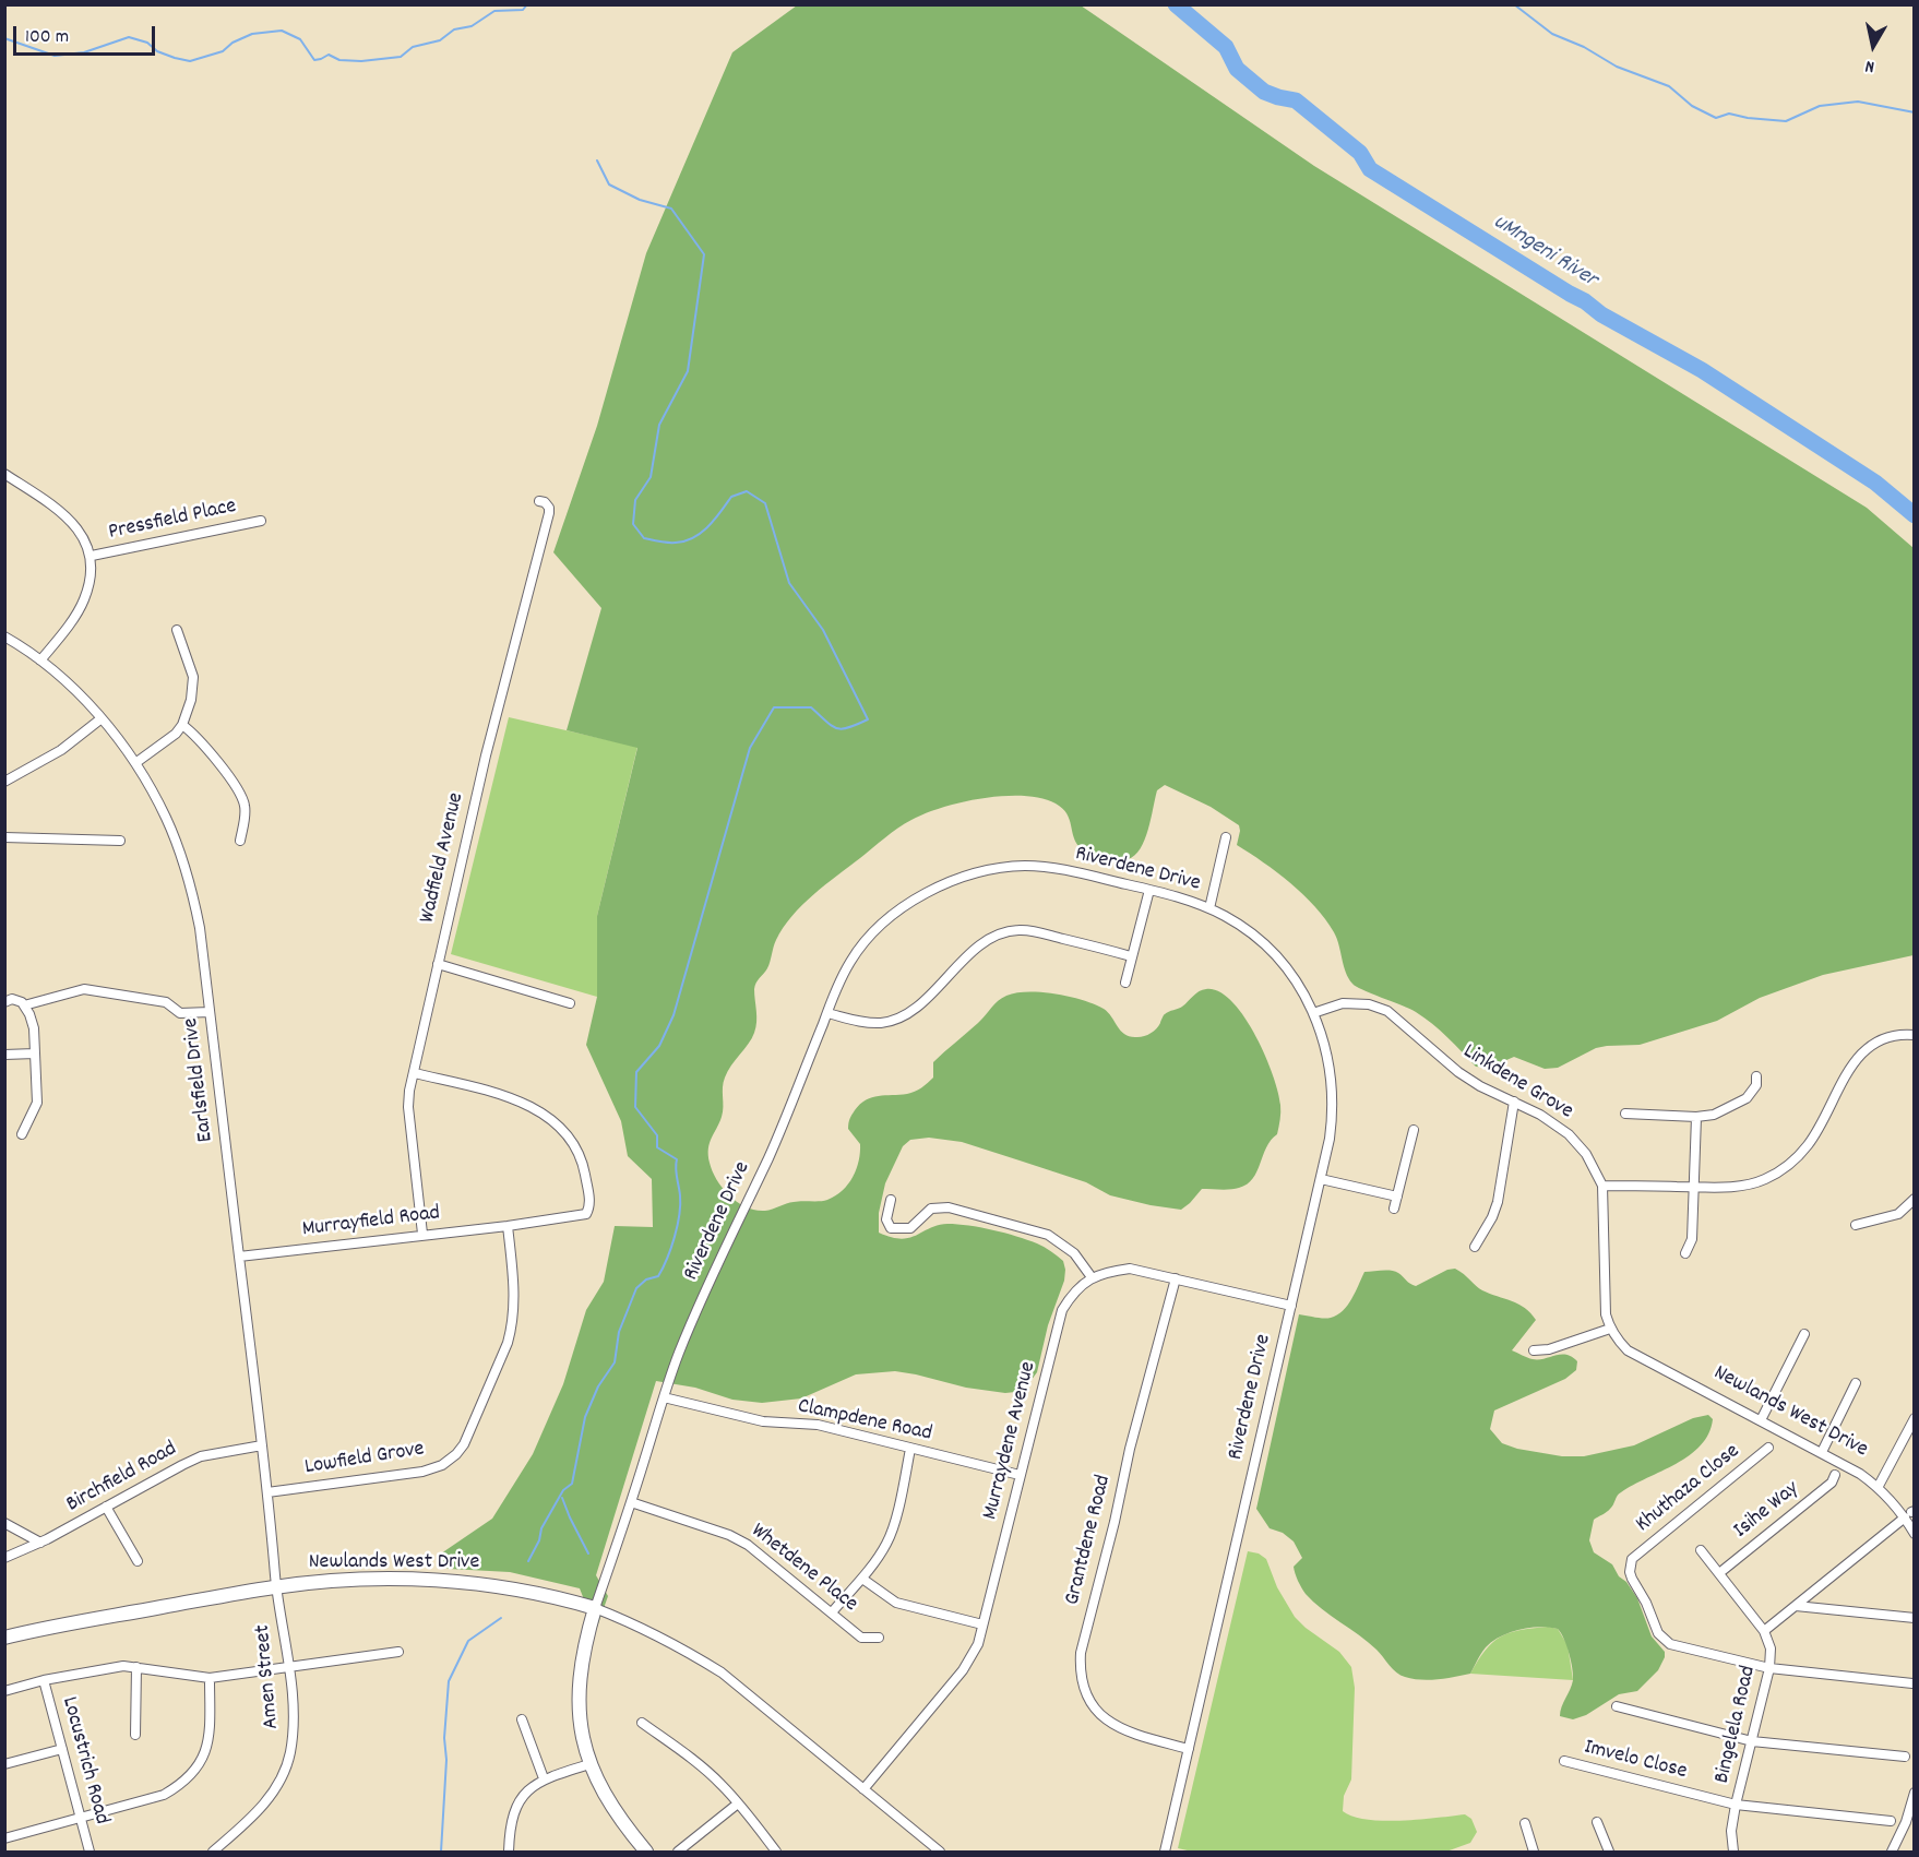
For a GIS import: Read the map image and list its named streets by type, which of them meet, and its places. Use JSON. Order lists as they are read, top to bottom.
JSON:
{
  "streets": {
    "street": [
      "Pressfield Place",
      "Wadfield Avenue",
      "Riverdene Drive",
      "Earlsfield Drive",
      "Linkdene Grove",
      "Murrayfield Road",
      "Newlands West Drive",
      "Clampdene Road",
      "Murraydene Avenue",
      "Lowfield Grove",
      "Birchfield Road",
      "Khuthaza Close",
      "Isihe Way",
      "Grantdene Road",
      "Whetdene Place",
      "Amen Street",
      "Bingelela Road",
      "Locustrich Road",
      "Imvelo Close"
    ]
  },
  "crossings": [
    ["Wadfield Avenue", "Murrayfield Road"],
    ["Riverdene Drive", "Linkdene Grove"],
    ["Riverdene Drive", "Newlands West Drive"],
    ["Riverdene Drive", "Clampdene Road"],
    ["Riverdene Drive", "Grantdene Road"],
    ["Riverdene Drive", "Whetdene Place"],
    ["Earlsfield Drive", "Murrayfield Road"],
    ["Earlsfield Drive", "Newlands West Drive"],
    ["Earlsfield Drive", "Lowfield Grove"],
    ["Earlsfield Drive", "Birchfield Road"],
    ["Earlsfield Drive", "Amen Street"],
    ["Linkdene Grove", "Newlands West Drive"],
    ["Murrayfield Road", "Lowfield Grove"],
    ["Newlands West Drive", "Murraydene Avenue"],
    ["Newlands West Drive", "Amen Street"],
    ["Clampdene Road", "Murraydene Avenue"],
    ["Khuthaza Close", "Bingelela Road"],
    ["Isihe Way", "Bingelela Road"],
    ["Bingelela Road", "Imvelo Close"]
  ],
  "water": ["uMngeni River"],
  "scale_bar": "100 m",
  "north": "bottom"
}
